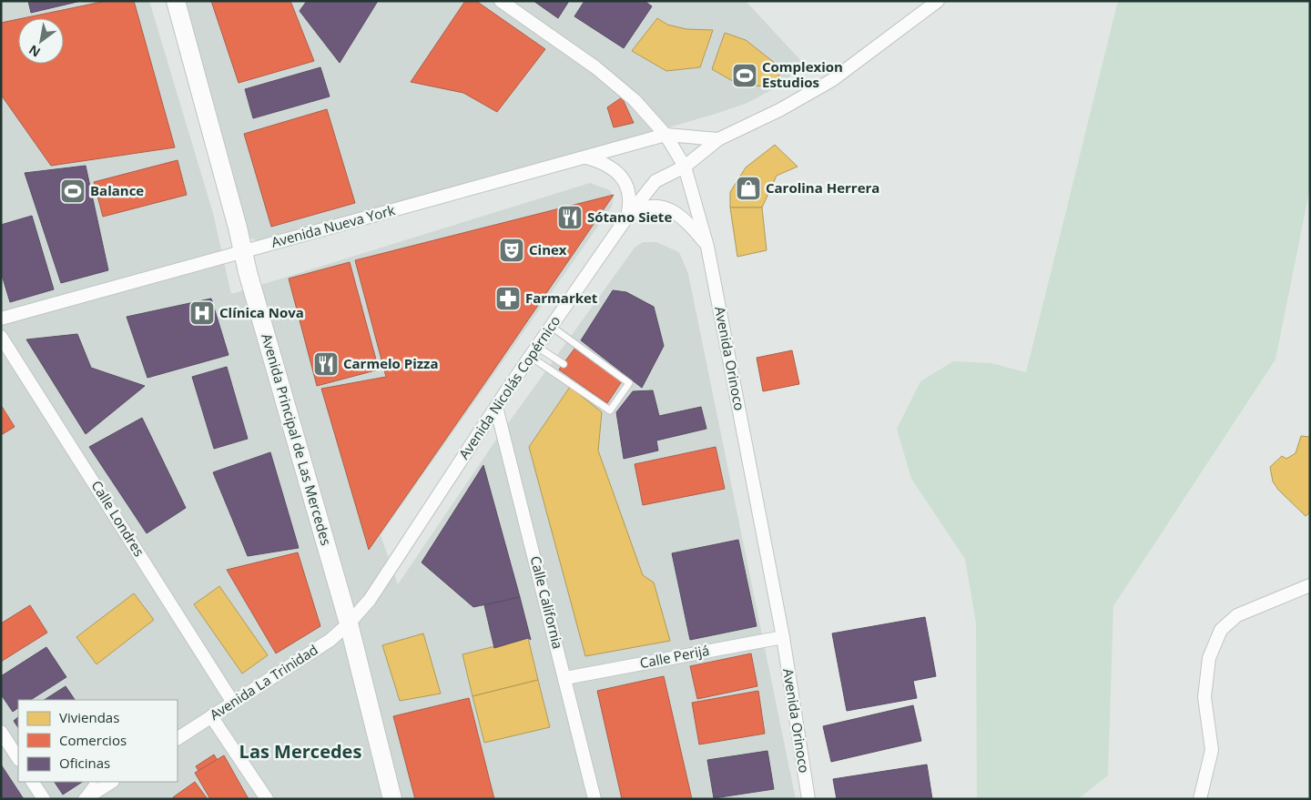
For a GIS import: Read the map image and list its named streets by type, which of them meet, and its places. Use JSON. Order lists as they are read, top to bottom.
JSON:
{
  "streets": {
    "street": [
      "Avenida Nueva York",
      "Avenida Orinoco",
      "Avenida Nicolás Copérnico",
      "Avenida Principal de Las Mercedes",
      "Calle Londres",
      "Calle California",
      "Calle Perijá",
      "Avenida La Trinidad"
    ]
  },
  "crossings": [
    ["Avenida Nueva York", "Avenida Orinoco"],
    ["Avenida Nueva York", "Avenida Principal de Las Mercedes"],
    ["Avenida Orinoco", "Avenida Nicolás Copérnico"],
    ["Avenida Orinoco", "Calle Perijá"],
    ["Avenida Nicolás Copérnico", "Avenida Principal de Las Mercedes"],
    ["Avenida Nicolás Copérnico", "Calle California"],
    ["Avenida Nicolás Copérnico", "Avenida La Trinidad"],
    ["Avenida Principal de Las Mercedes", "Avenida La Trinidad"],
    ["Calle Londres", "Avenida La Trinidad"],
    ["Calle California", "Calle Perijá"]
  ],
  "districts": ["Las Mercedes"],
  "places": {
    "sports": ["Complexion Estudios", "Balance"],
    "shop": ["Carolina Herrera"],
    "restaurant": ["Sótano Siete", "Carmelo Pizza"],
    "theatre": ["Cinex"],
    "pharmacy": ["Farmarket"],
    "hospital": ["Clínica Nova"]
  },
  "legend": ["Viviendas", "Comercios", "Oficinas"],
  "north": "bottom left"
}
